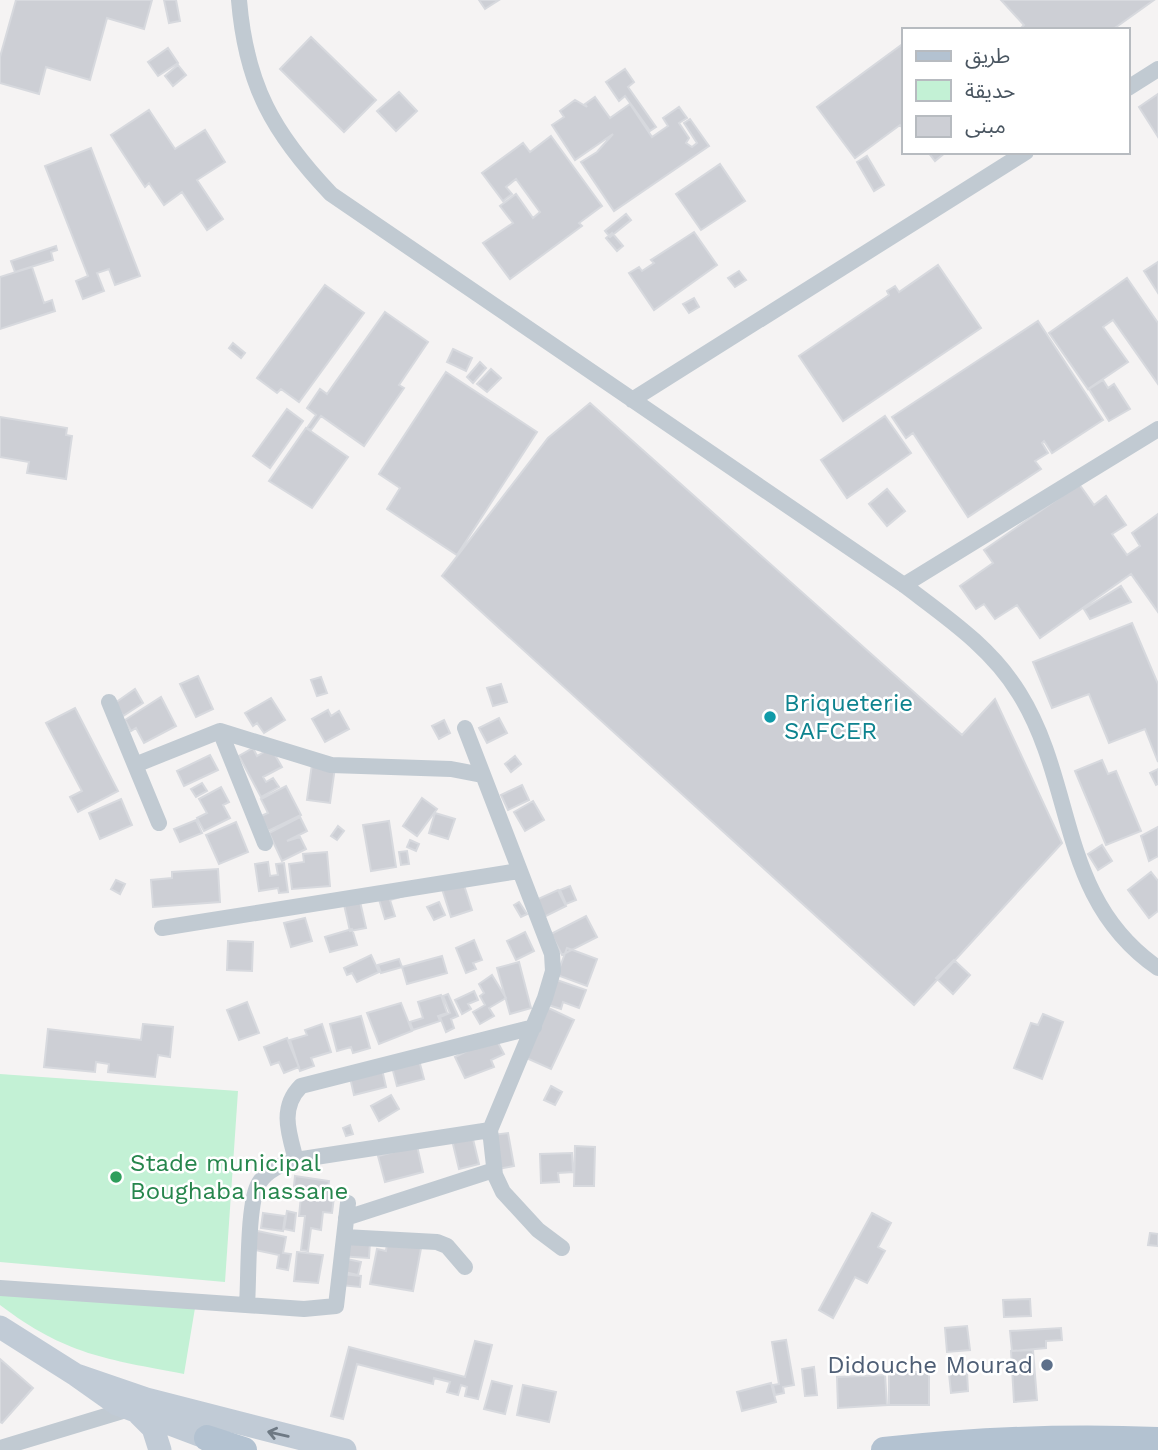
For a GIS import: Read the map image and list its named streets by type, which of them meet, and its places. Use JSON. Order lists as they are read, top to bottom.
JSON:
{
  "places": ["Briqueterie SAFCER", "Stade municipal Boughaba hassane", "Didouche Mourad"],
  "legend": ["طريق", "حديقة", "مبنى"]
}
